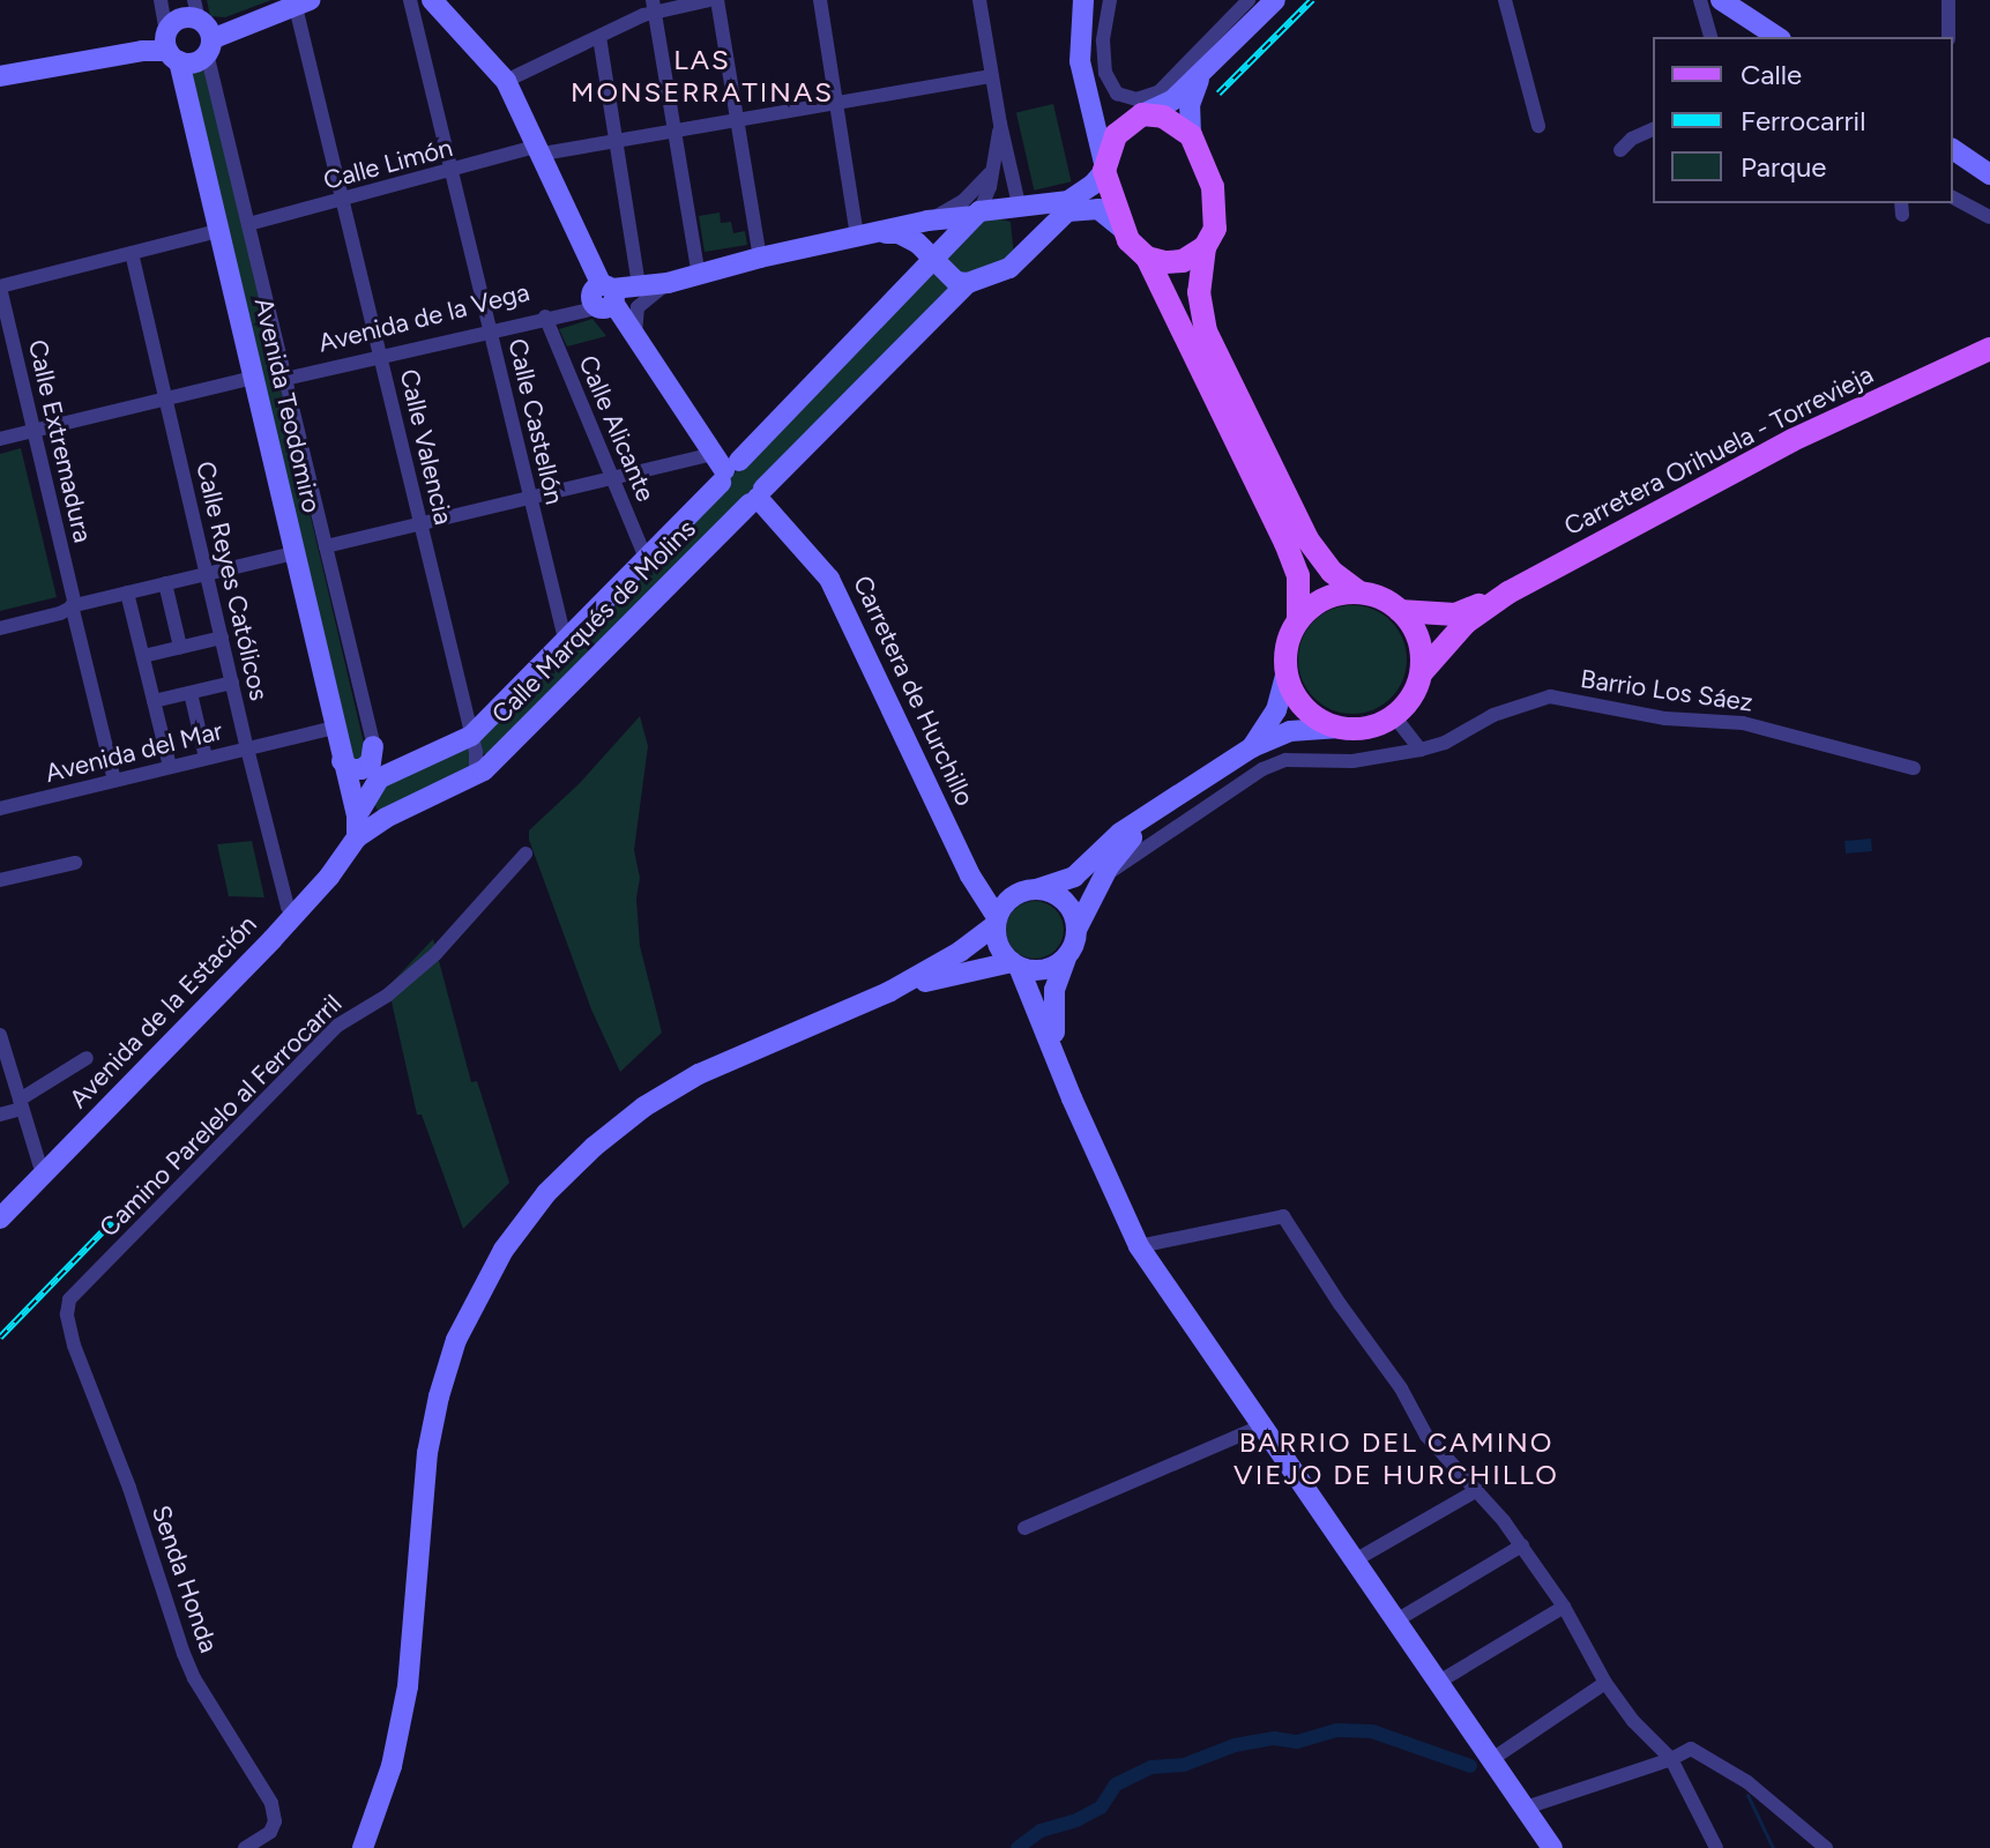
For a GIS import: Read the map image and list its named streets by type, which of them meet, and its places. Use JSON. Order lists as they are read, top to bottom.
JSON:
{
  "streets": {
    "main road": ["Carretera Orihuela - Torrevieja"],
    "street": [
      "Calle Limón",
      "Avenida de la Vega",
      "Avenida Teodomiro",
      "Calle Castellón",
      "Calle Alicante",
      "Calle Extremadura",
      "Calle Valencia",
      "Calle Reyes Católicos",
      "Calle Marqués de Molins",
      "Carretera de Hurchillo",
      "Barrio Los Sáez",
      "Avenida del Mar",
      "Avenida de la Estación",
      "Camino Parelelo al Ferrocarril",
      "Senda Honda"
    ]
  },
  "crossings": [
    ["Calle Limón", "Avenida Teodomiro"],
    ["Calle Limón", "Calle Castellón"],
    ["Calle Limón", "Calle Valencia"],
    ["Avenida de la Vega", "Avenida Teodomiro"],
    ["Avenida de la Vega", "Calle Castellón"],
    ["Avenida de la Vega", "Calle Alicante"],
    ["Avenida de la Vega", "Calle Valencia"],
    ["Avenida de la Vega", "Calle Marqués de Molins"],
    ["Avenida Teodomiro", "Calle Marqués de Molins"],
    ["Avenida Teodomiro", "Avenida del Mar"],
    ["Avenida Teodomiro", "Avenida de la Estación"],
    ["Calle Castellón", "Calle Marqués de Molins"],
    ["Calle Alicante", "Calle Marqués de Molins"],
    ["Calle Extremadura", "Avenida del Mar"],
    ["Calle Valencia", "Calle Marqués de Molins"],
    ["Calle Reyes Católicos", "Avenida del Mar"],
    ["Calle Reyes Católicos", "Avenida de la Estación"],
    ["Calle Marqués de Molins", "Carretera de Hurchillo"],
    ["Calle Marqués de Molins", "Avenida de la Estación"],
    ["Camino Parelelo al Ferrocarril", "Senda Honda"]
  ],
  "districts": ["LAS MONSERRATINAS", "BARRIO DEL CAMINO VIEJO DE HURCHILLO"],
  "legend": ["Calle", "Ferrocarril", "Parque"]
}
